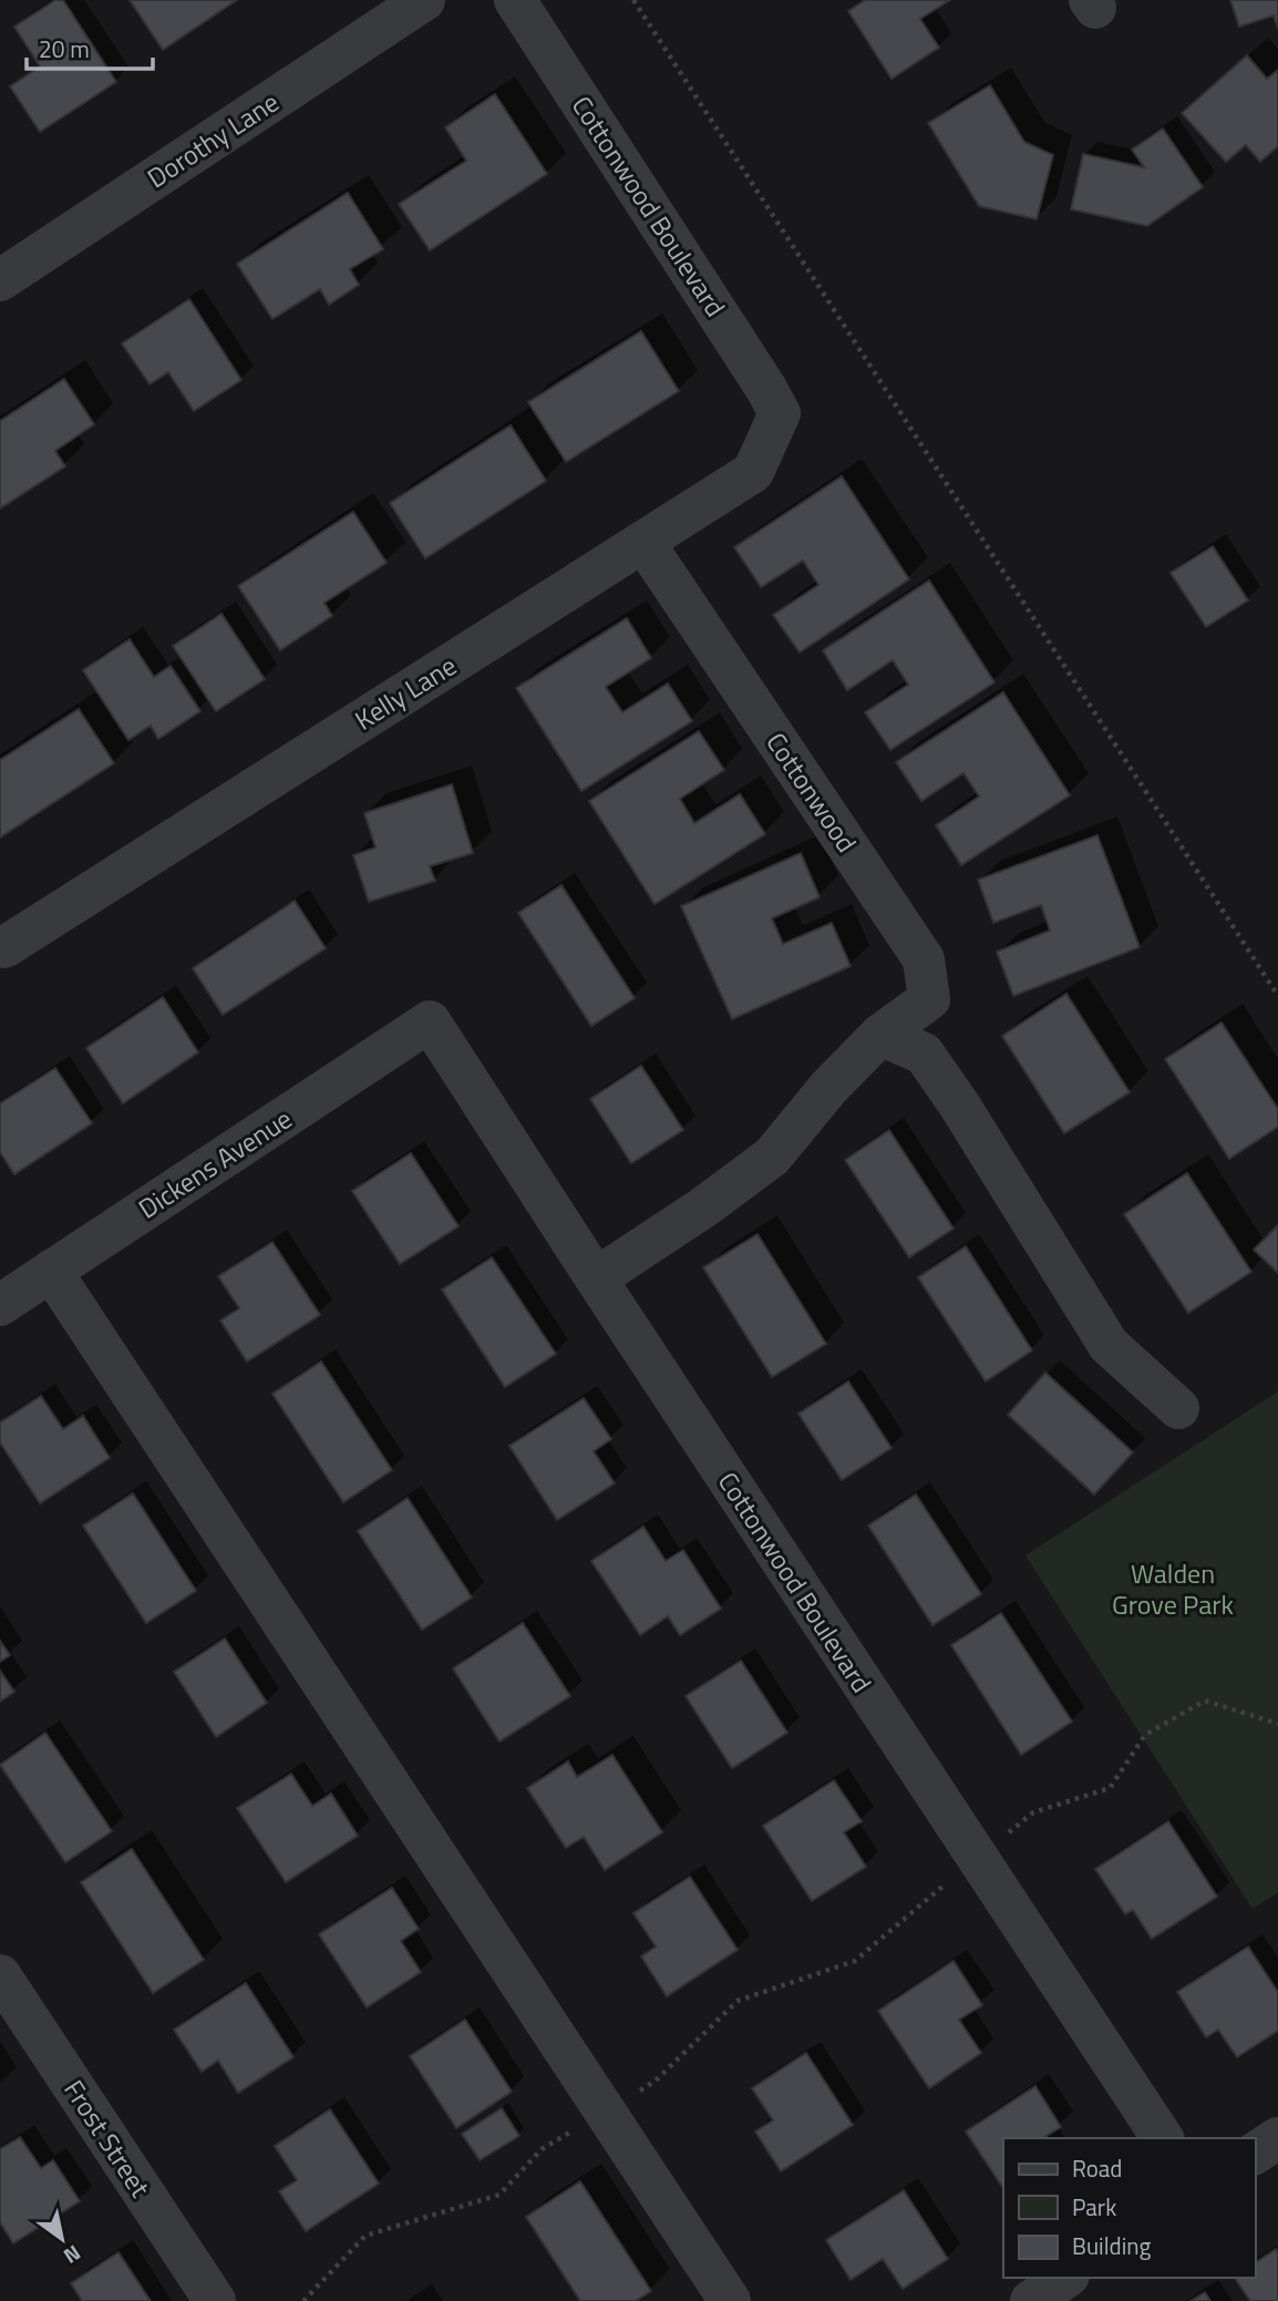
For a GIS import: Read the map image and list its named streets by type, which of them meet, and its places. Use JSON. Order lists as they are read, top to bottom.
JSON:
{
  "streets": {
    "street": [
      "Dorothy Lane",
      "Cottonwood Boulevard",
      "Kelly Lane",
      "Cottonwood",
      "Dickens Avenue",
      "Frost Street"
    ]
  },
  "crossings": [
    ["Cottonwood Boulevard", "Kelly Lane"],
    ["Cottonwood Boulevard", "Cottonwood"],
    ["Cottonwood Boulevard", "Dickens Avenue"],
    ["Kelly Lane", "Cottonwood"]
  ],
  "parks": ["Walden Grove Park"],
  "legend": ["Road", "Park", "Building"],
  "scale_bar": "20 m",
  "north": "bottom right"
}
